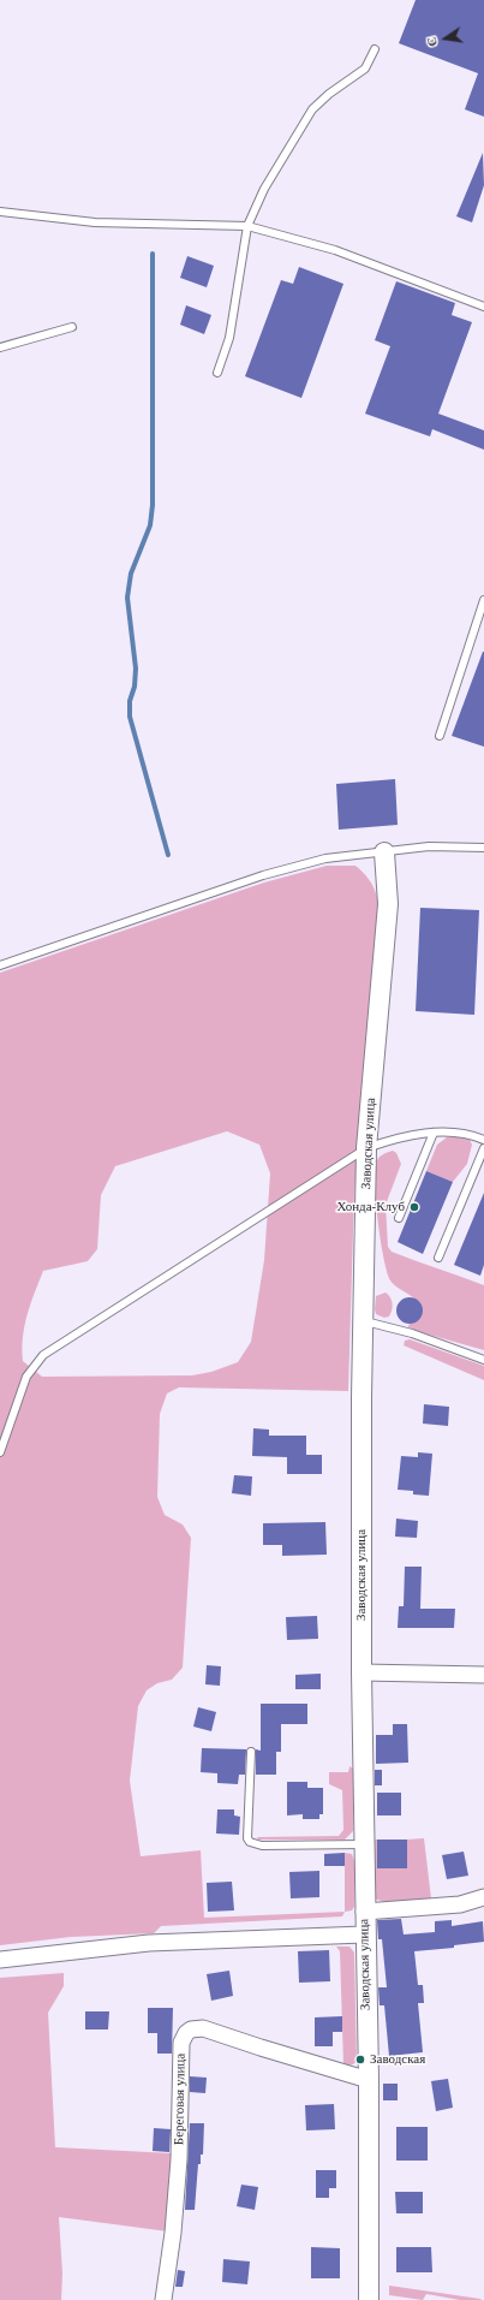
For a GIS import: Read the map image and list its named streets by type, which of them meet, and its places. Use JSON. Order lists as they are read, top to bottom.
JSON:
{
  "streets": {
    "street": ["Заводская улица", "Береговая улица"]
  },
  "crossings": [
    ["Заводская улица", "Береговая улица"]
  ],
  "places": ["Хонда-Клуб", "Заводская"],
  "north": "left"
}
